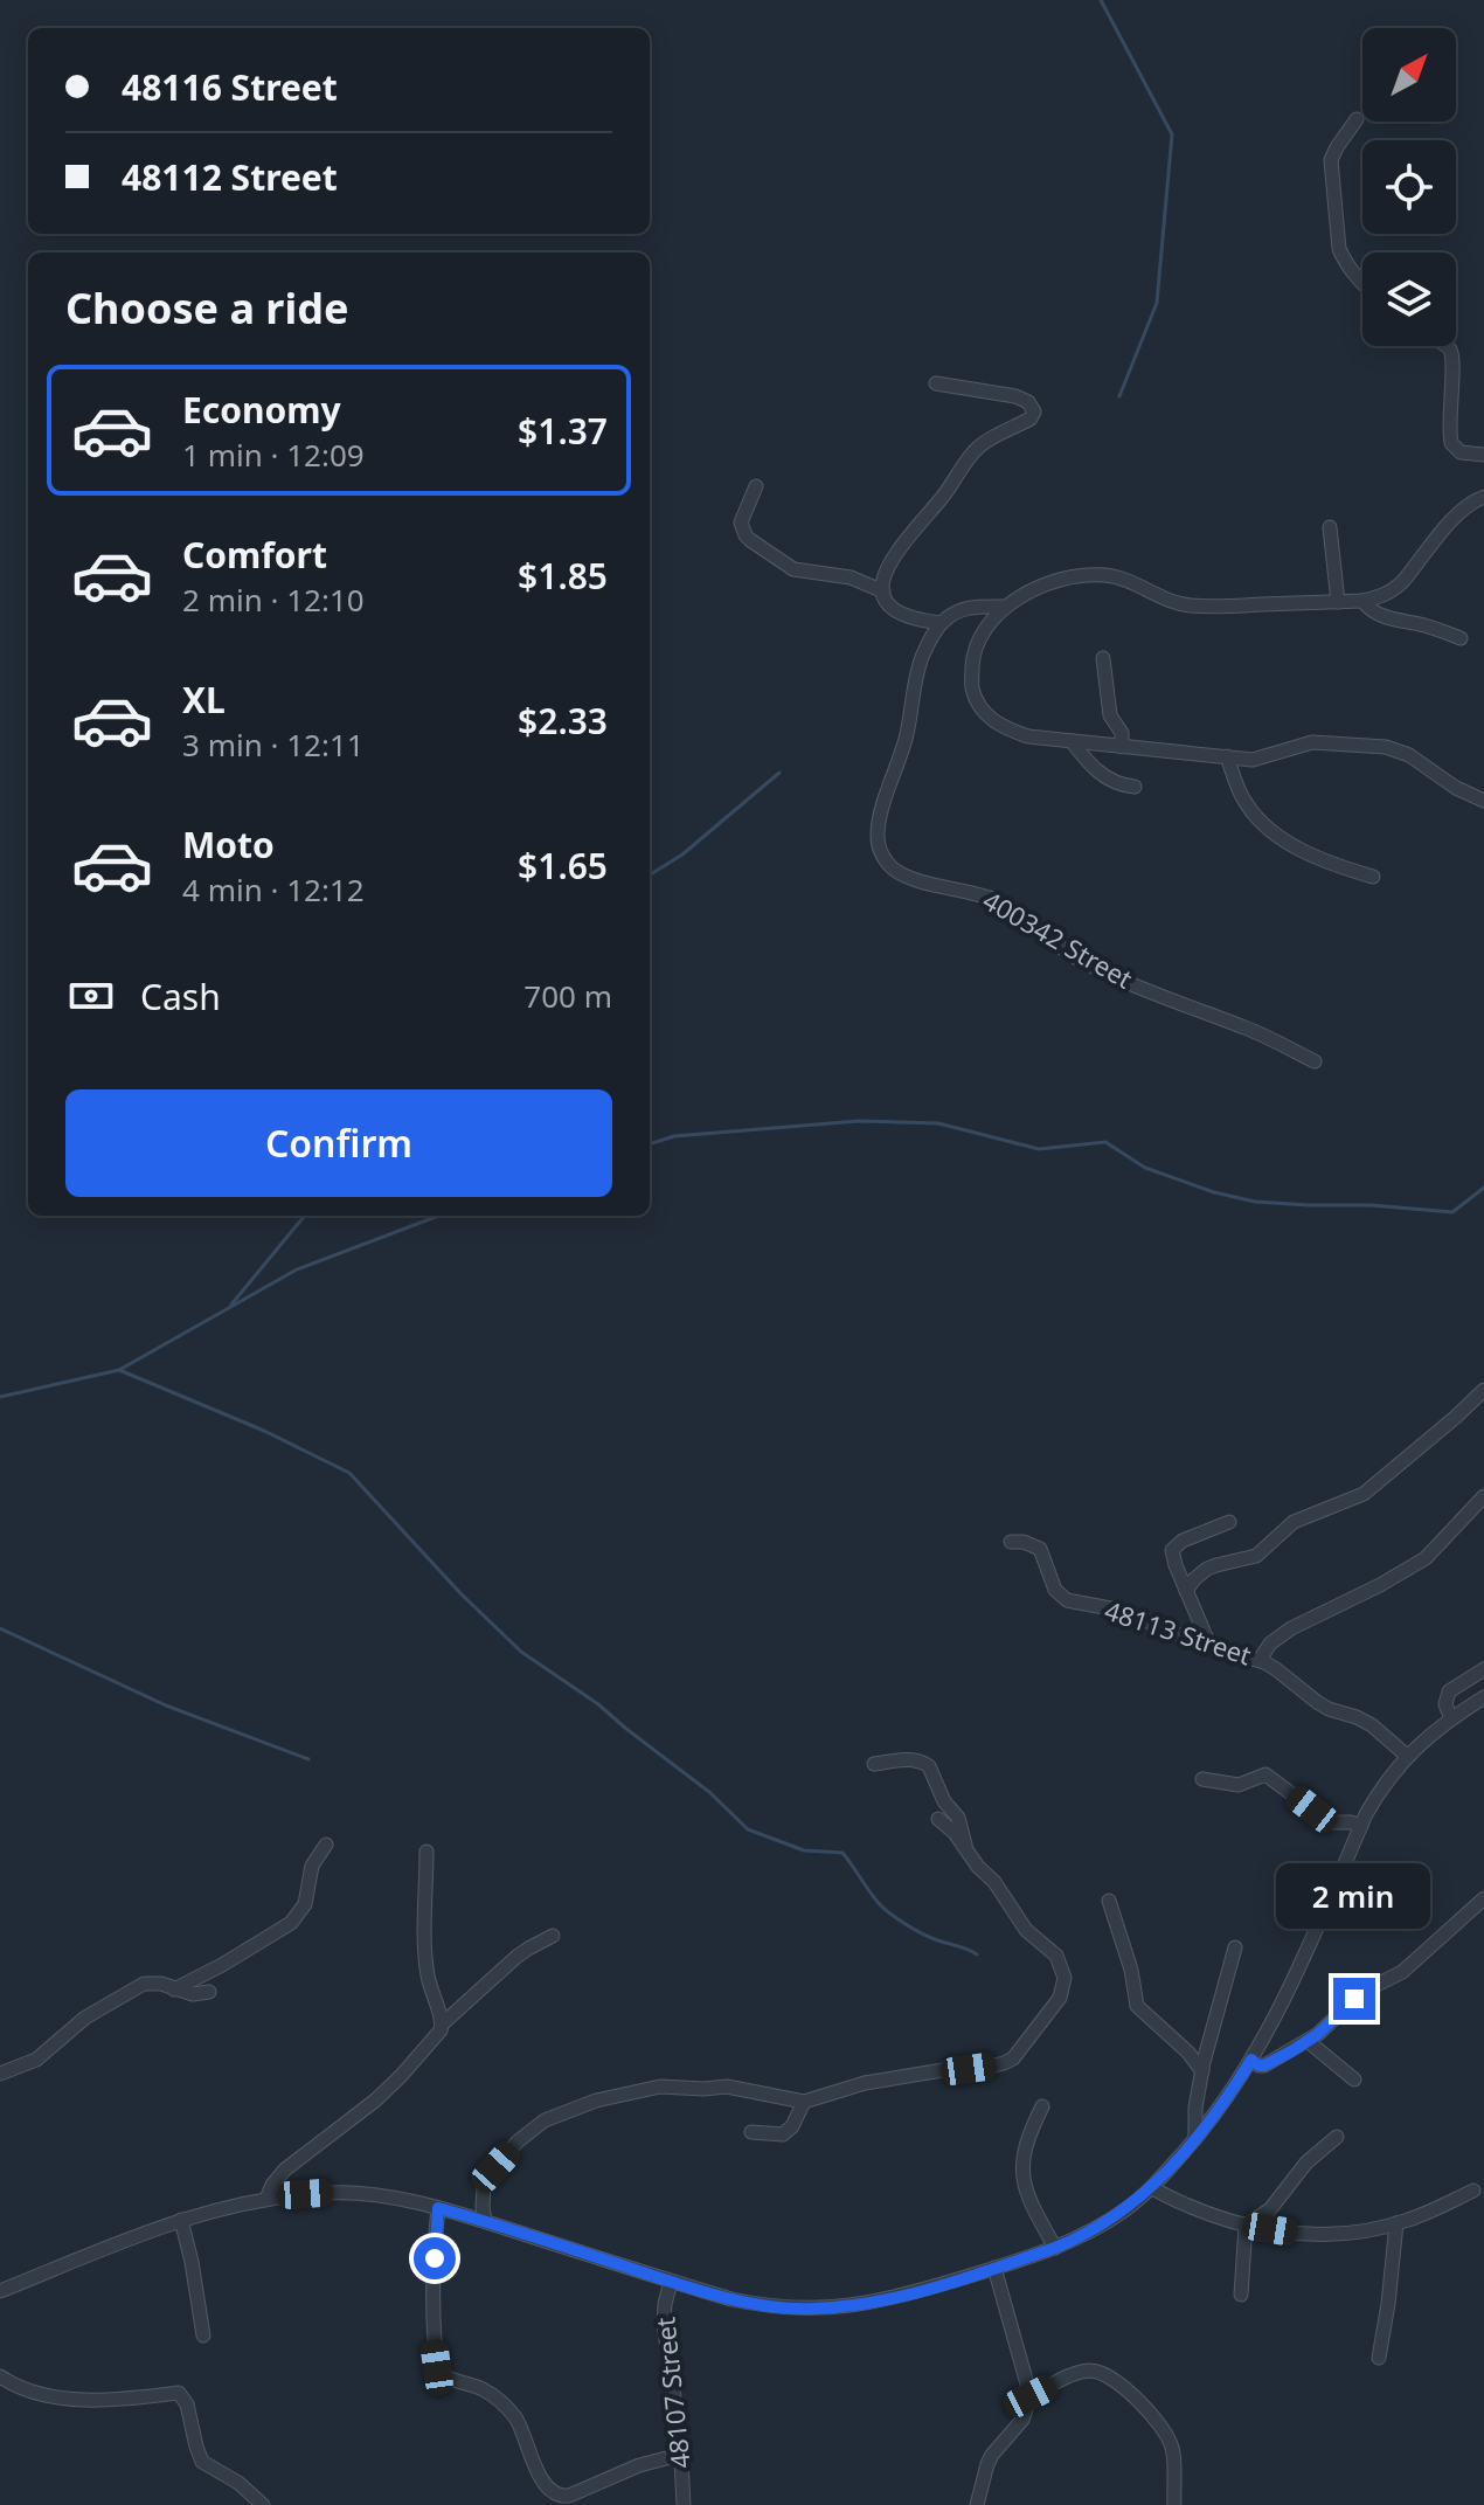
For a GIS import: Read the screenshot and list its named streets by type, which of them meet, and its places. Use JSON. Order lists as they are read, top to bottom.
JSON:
{
  "streets": {
    "street": ["400342 Street", "48113 Street", "48107 Street"]
  },
  "north": "top right",
  "page": {
    "banner": ["48116 Street", "48112 Street"],
    "heading": "Choose a ride",
    "list": [
      {
        "name": "Economy",
        "note": "1 min · 12:09",
        "value": "$1.37"
      },
      {
        "name": "Comfort",
        "note": "2 min · 12:10",
        "value": "$1.85"
      },
      {
        "name": "XL",
        "note": "3 min · 12:11",
        "value": "$2.33"
      },
      {
        "name": "Moto",
        "note": "4 min · 12:12",
        "value": "$1.65"
      }
    ],
    "pay": ["Cash", "700 m"],
    "buttons": "Confirm",
    "bubble": "2 min"
  }
}
